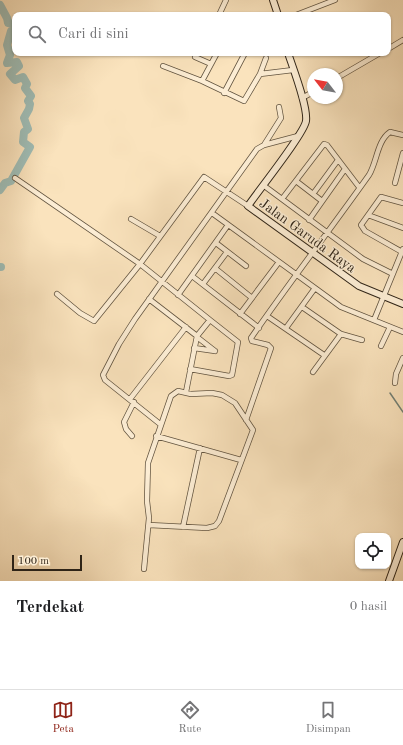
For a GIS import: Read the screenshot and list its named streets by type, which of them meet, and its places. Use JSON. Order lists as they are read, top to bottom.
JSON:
{
  "streets": {
    "street": ["Jalan Garuda Raya"]
  },
  "scale_bar": "100 m",
  "north": "top left",
  "page": {
    "search": "Cari di sini",
    "scale": "100 m",
    "heading": ["Terdekat", "0 hasil"],
    "nav": ["Peta", "Rute", "Disimpan"]
  }
}
